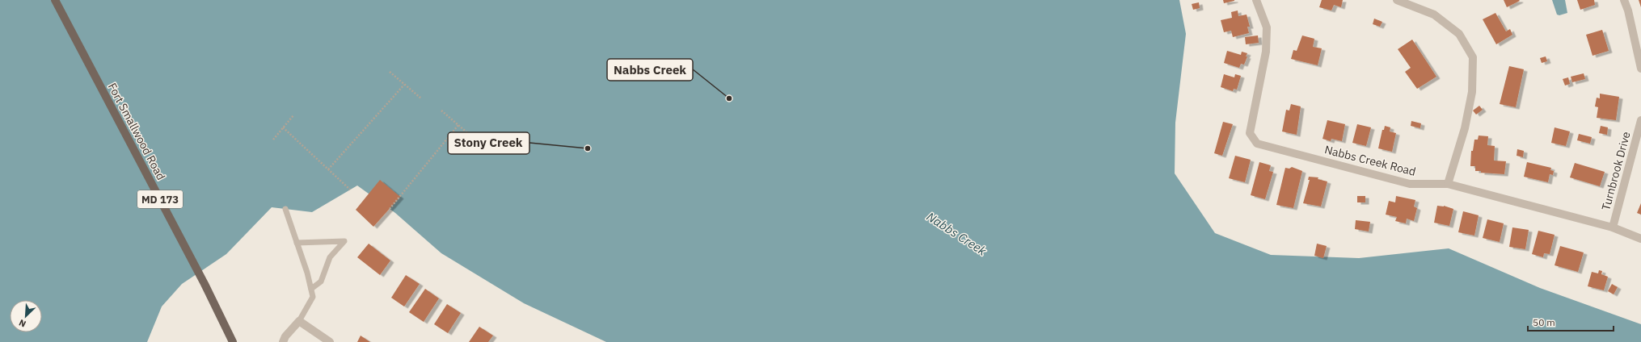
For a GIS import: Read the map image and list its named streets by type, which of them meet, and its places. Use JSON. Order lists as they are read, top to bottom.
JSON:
{
  "streets": {
    "main road": ["Fort Smallwood Road", "MD 173"],
    "street": ["Nabbs Creek Road", "Turnbrook Drive"]
  },
  "crossings": [
    ["Nabbs Creek Road", "Turnbrook Drive"]
  ],
  "water": ["Nabbs Creek"],
  "places": ["Nabbs Creek", "Stony Creek"],
  "scale_bar": "50 m",
  "north": "bottom left"
}
